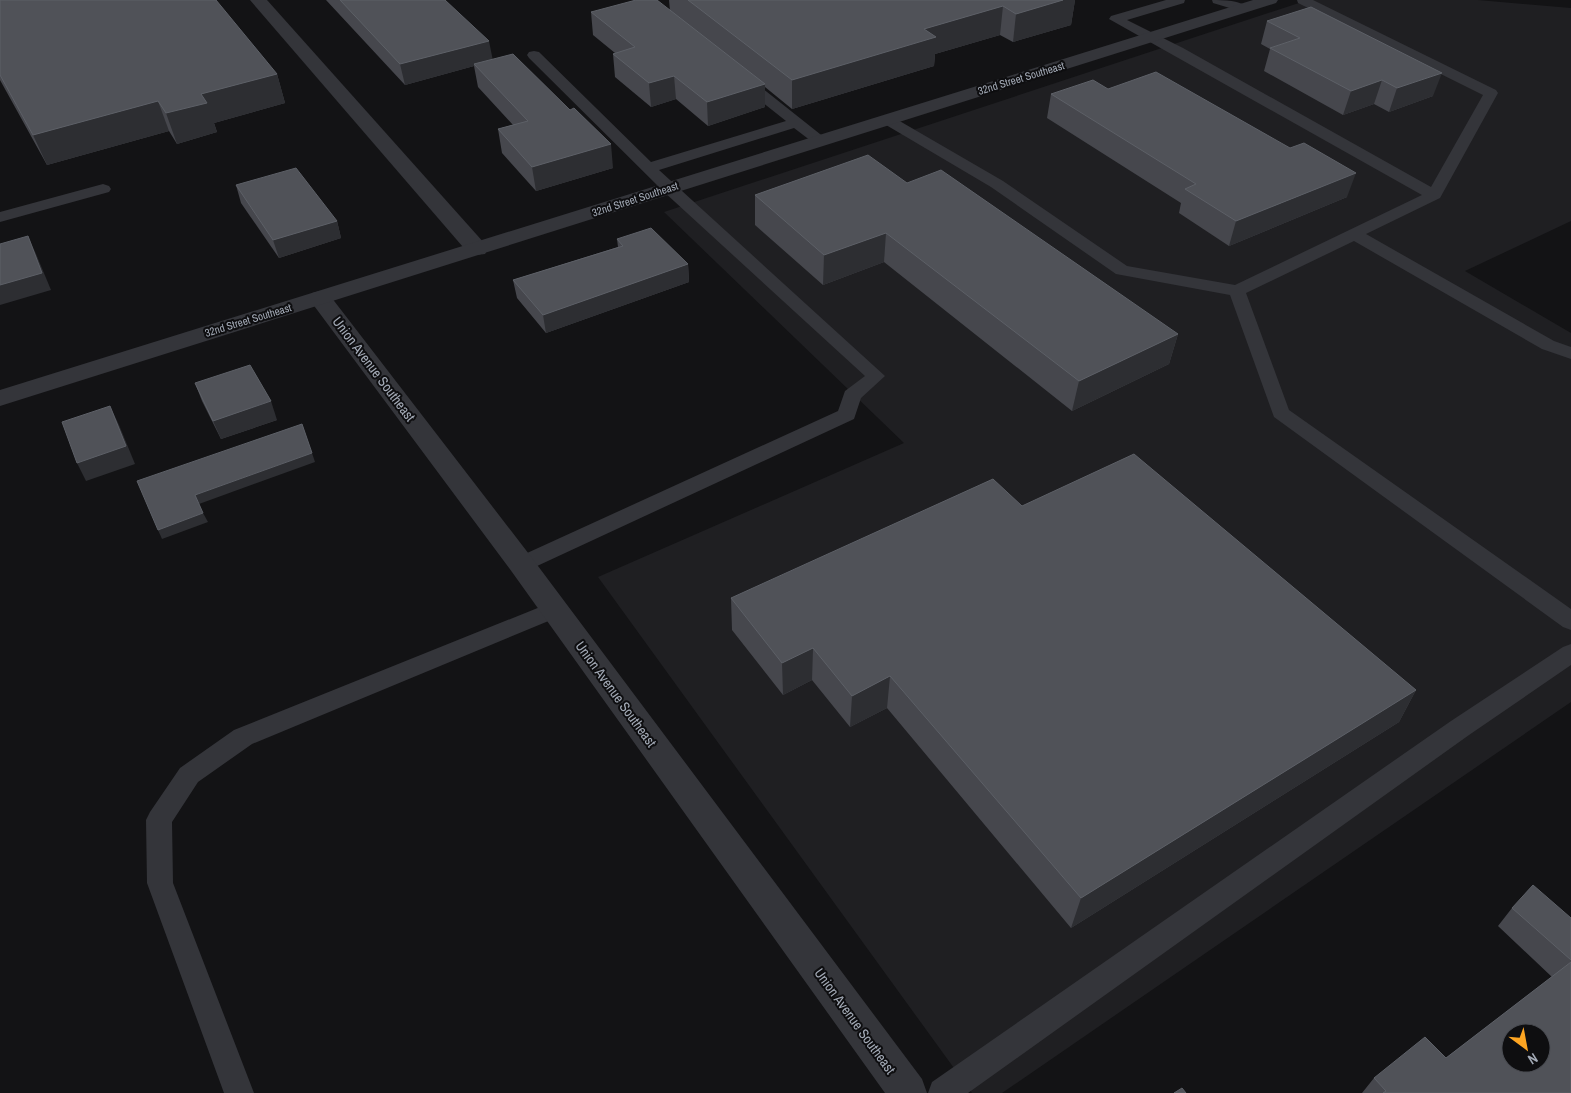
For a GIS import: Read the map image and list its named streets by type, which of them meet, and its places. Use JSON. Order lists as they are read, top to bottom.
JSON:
{
  "streets": {
    "street": ["32nd Street Southeast", "Union Avenue Southeast"]
  },
  "crossings": [
    ["32nd Street Southeast", "Union Avenue Southeast"]
  ],
  "north": "bottom right"
}
